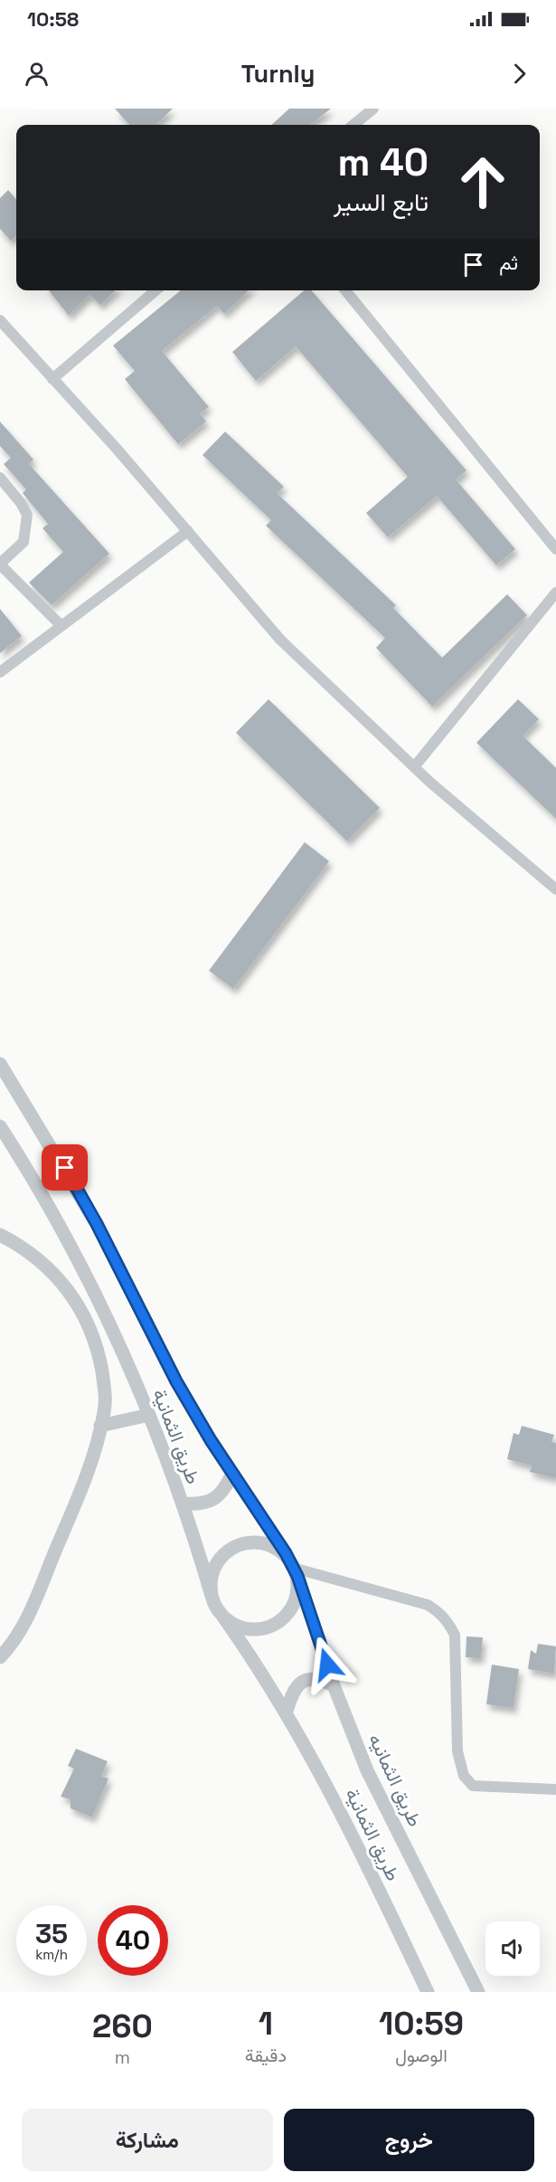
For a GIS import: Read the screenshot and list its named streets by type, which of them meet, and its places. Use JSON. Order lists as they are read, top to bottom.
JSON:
{
  "streets": {
    "street": ["طريق الثمانية", "طريق الثمانيه"]
  },
  "crossings": [
    ["طريق الثمانية", "طريق الثمانيه"]
  ],
  "page": {
    "status": "10:58",
    "header": "Turnly",
    "turn": ["40 m", "تابع السير"],
    "then": "ثم",
    "speed": "35 km/h",
    "limit": "40",
    "eta": [
      "10:59",
      "الوصول",
      "1",
      "دقيقة",
      "260",
      "m"
    ],
    "buttons": ["خروج", "مشاركة"]
  }
}
